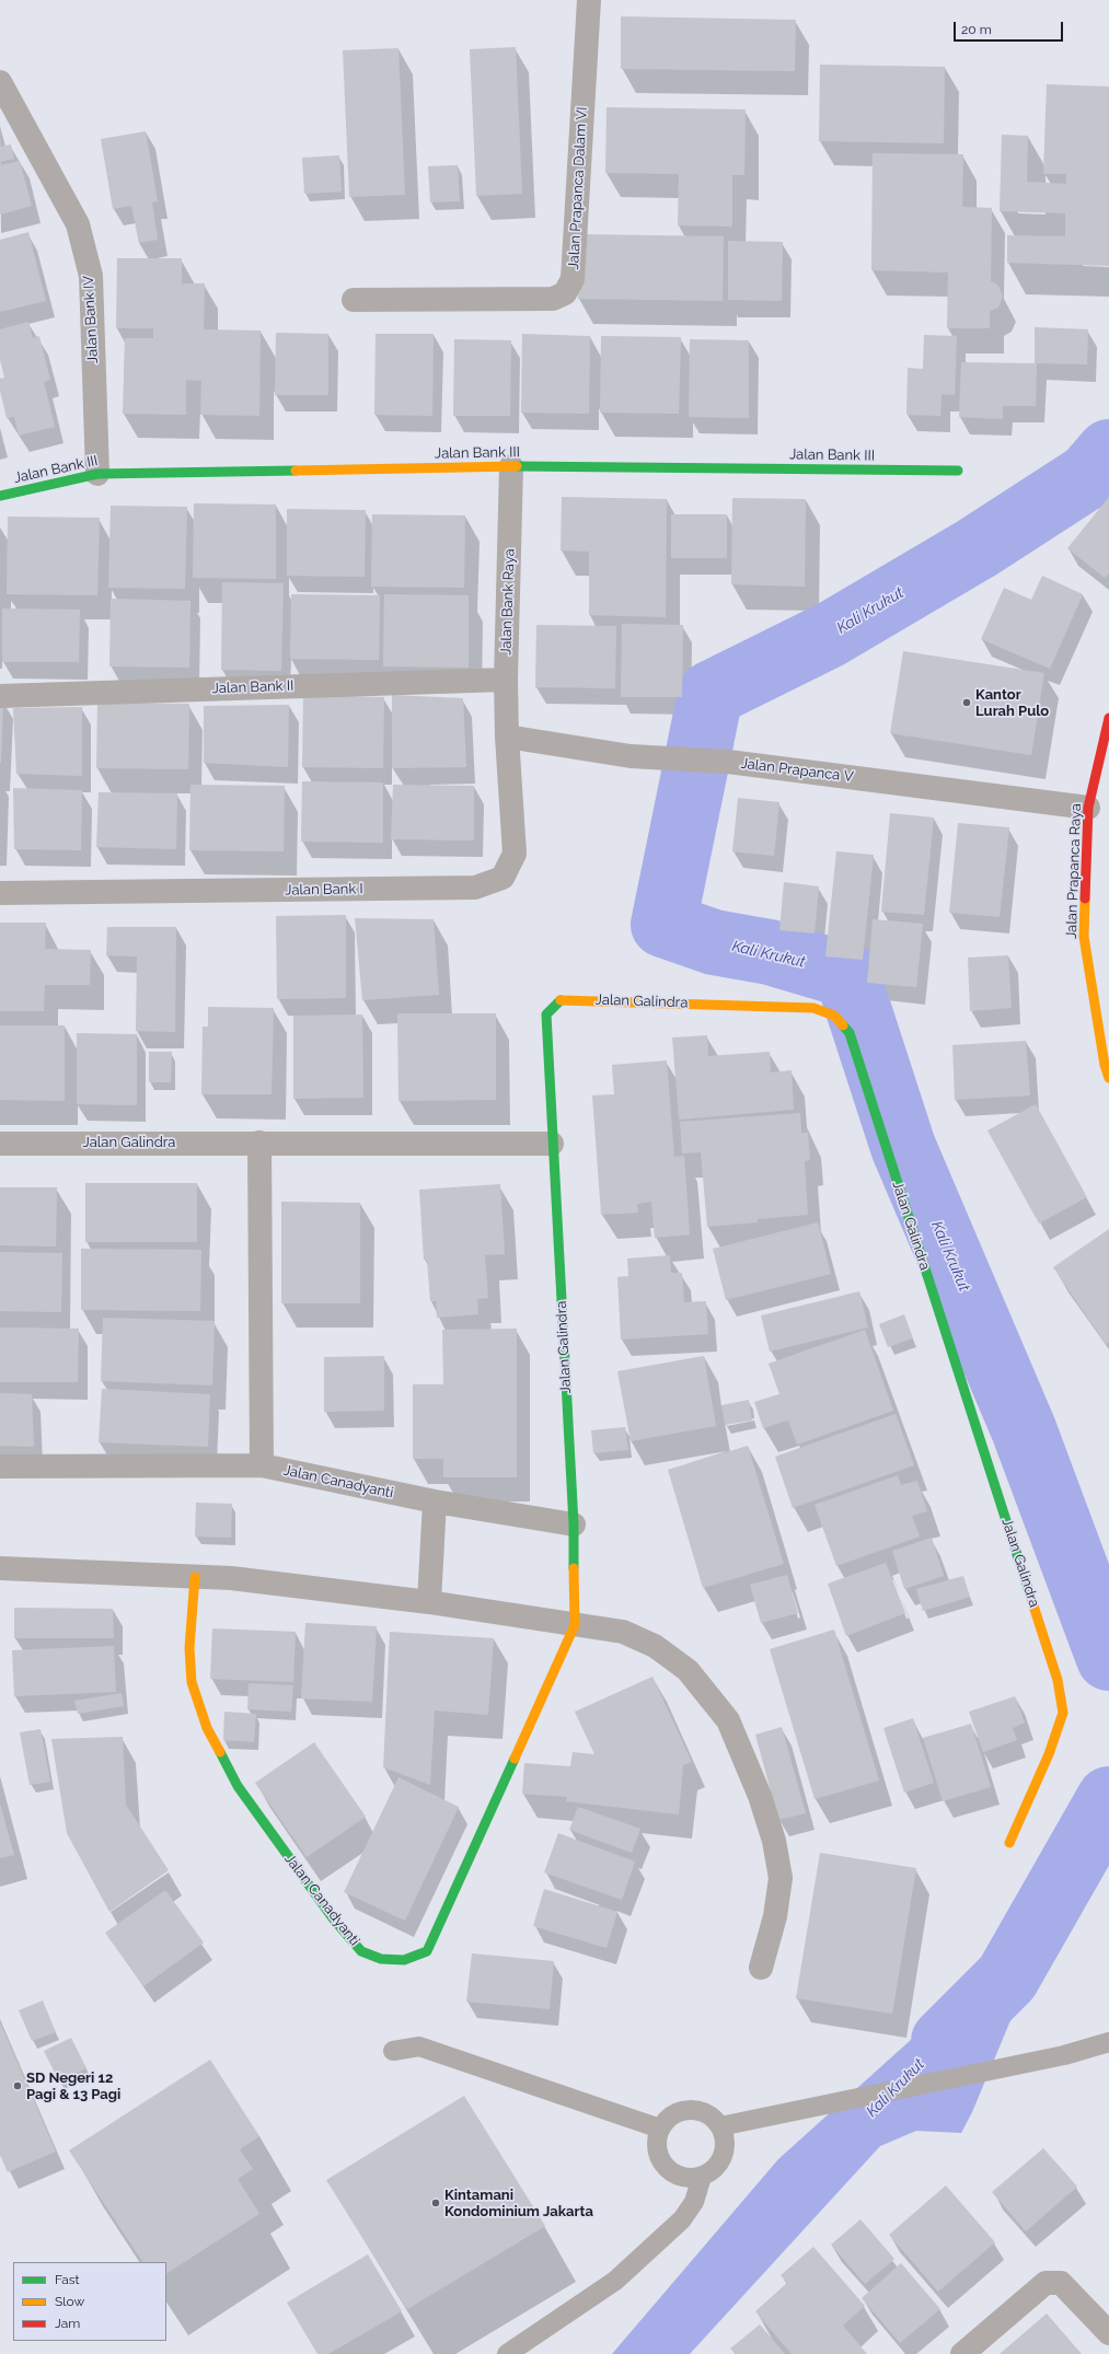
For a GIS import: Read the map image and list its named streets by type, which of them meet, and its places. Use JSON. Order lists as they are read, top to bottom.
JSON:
{
  "streets": {
    "street": [
      "Jalan Prapanca Dalam VI",
      "Jalan Bank IV",
      "Jalan Bank III",
      "Jalan Bank Raya",
      "Jalan Bank II",
      "Jalan Prapanca V",
      "Jalan Prapanca Raya",
      "Jalan Bank I",
      "Jalan Galindra",
      "Jalan Canadyanti"
    ]
  },
  "crossings": [
    ["Jalan Bank IV", "Jalan Bank III"],
    ["Jalan Bank III", "Jalan Bank Raya"],
    ["Jalan Bank Raya", "Jalan Bank II"],
    ["Jalan Bank Raya", "Jalan Prapanca V"],
    ["Jalan Bank Raya", "Jalan Bank I"],
    ["Jalan Prapanca V", "Jalan Prapanca Raya"],
    ["Jalan Prapanca V", "Jalan Bank I"],
    ["Jalan Galindra", "Jalan Canadyanti"]
  ],
  "water": ["Kali Krukut"],
  "places": ["Kantor Lurah Pulo", "SD Negeri 12 Pagi & 13 Pagi", "Kintamani Kondominium Jakarta"],
  "legend": ["Fast", "Slow", "Jam"],
  "scale_bar": "20 m"
}
